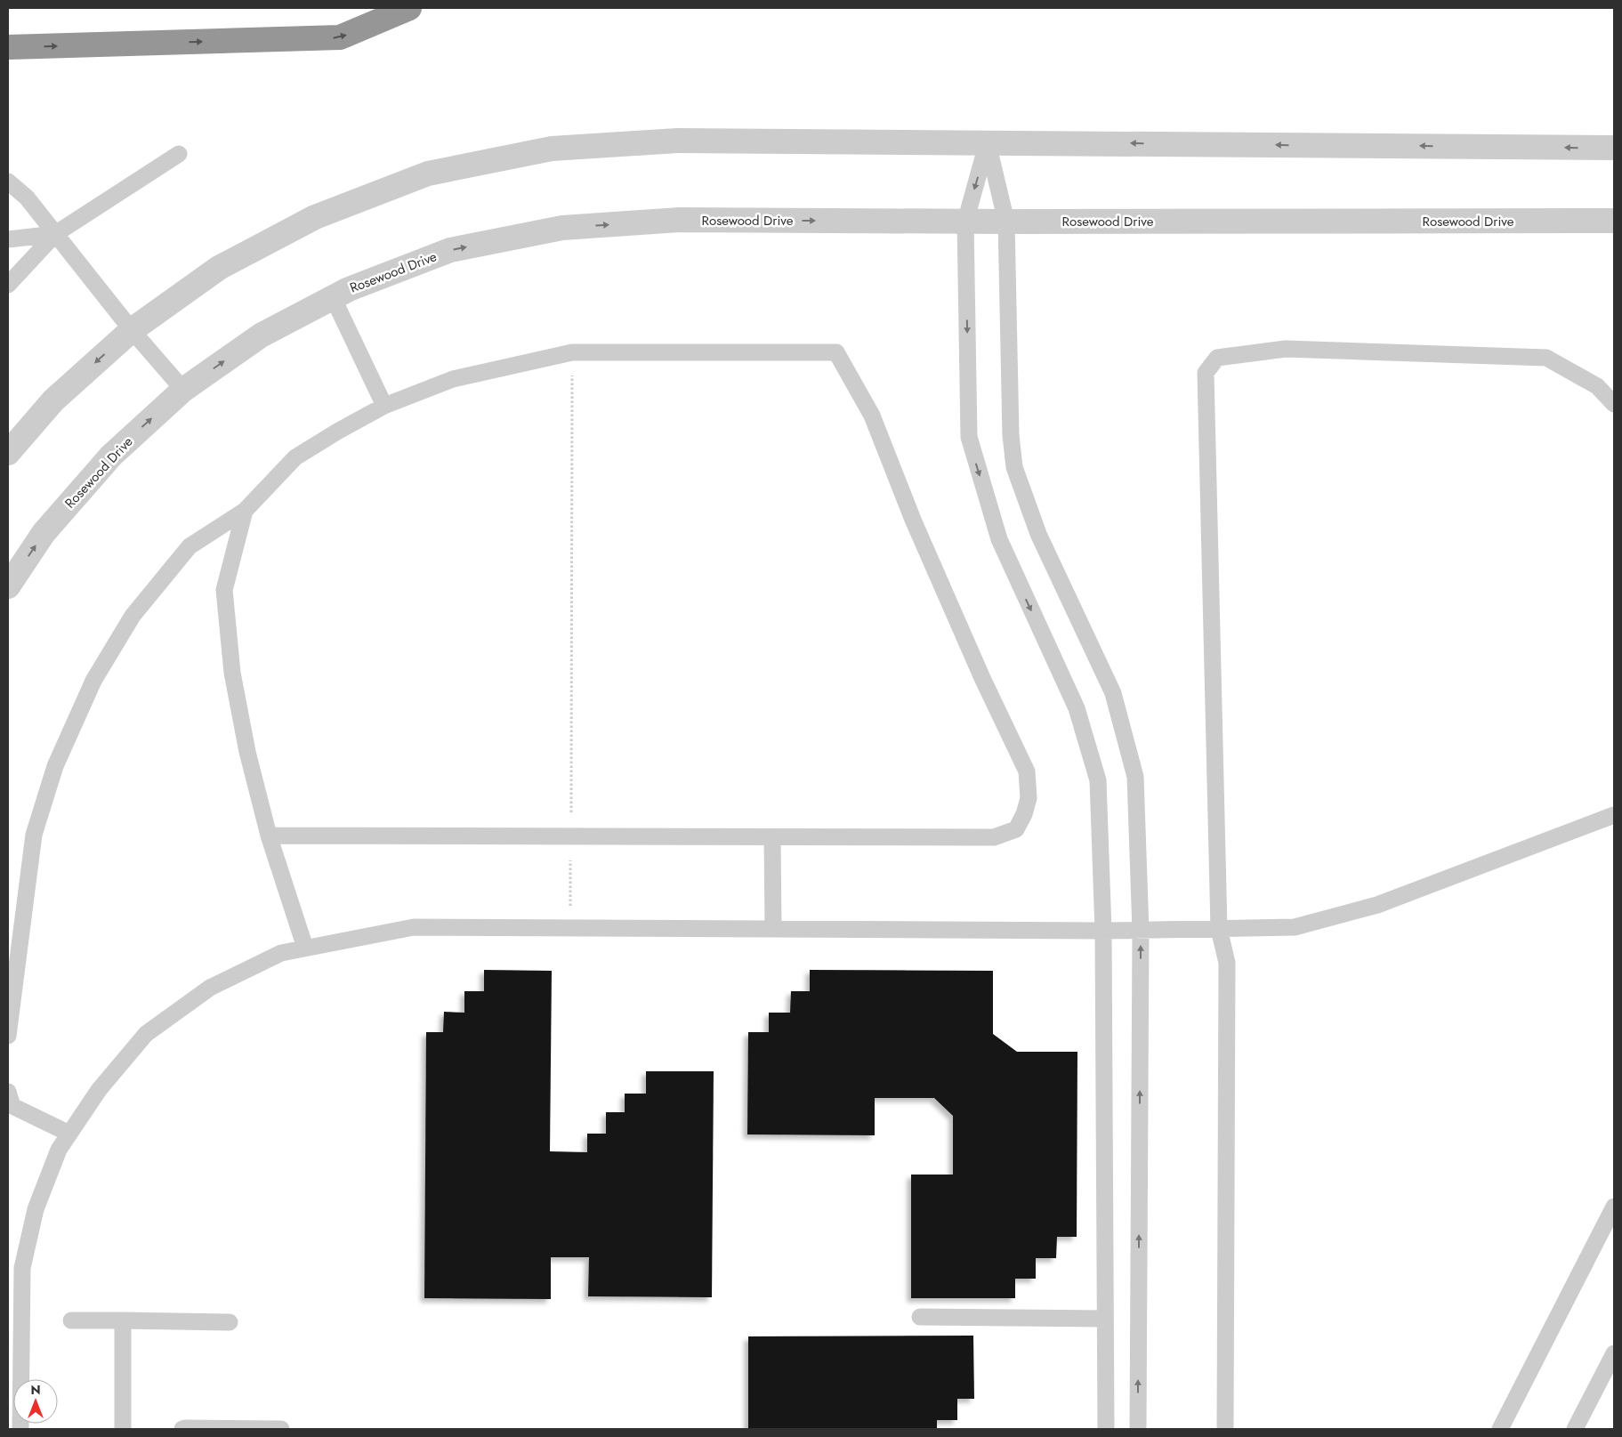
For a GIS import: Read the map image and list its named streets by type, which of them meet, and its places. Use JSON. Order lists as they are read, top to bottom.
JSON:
{
  "streets": {
    "street": ["Rosewood Drive"]
  },
  "north": "top"
}
